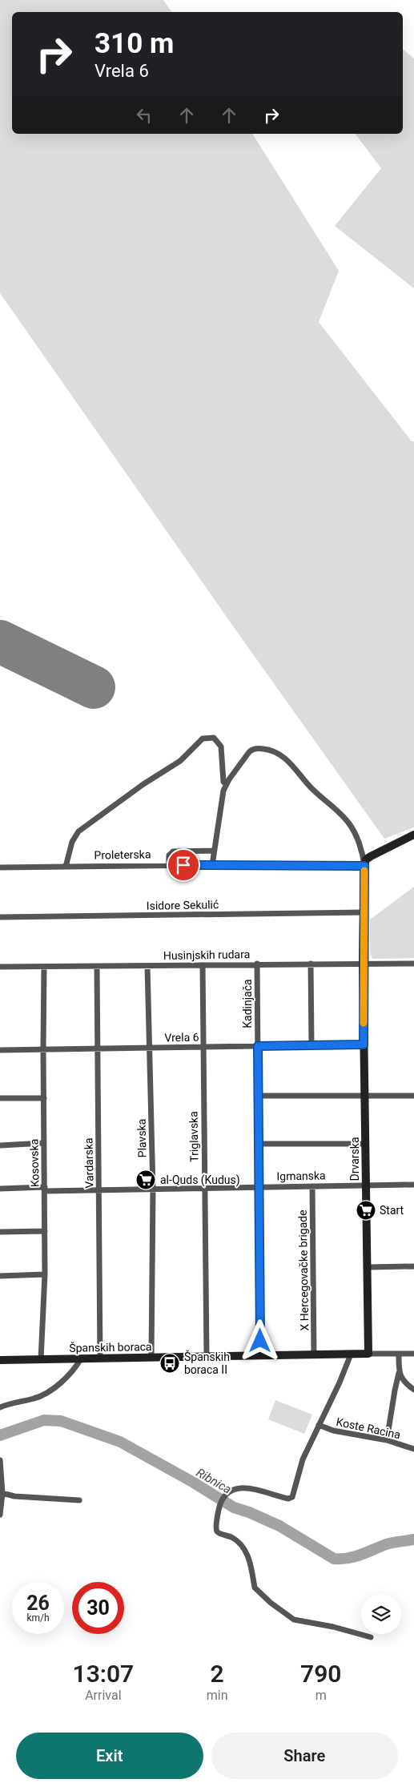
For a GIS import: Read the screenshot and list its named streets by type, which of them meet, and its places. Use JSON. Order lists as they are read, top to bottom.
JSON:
{
  "streets": {
    "main road": ["Drvarska", "Španskih boraca"],
    "street": [
      "Proleterska",
      "Isidore Sekulić",
      "Husinjskih rudara",
      "Kadinjača",
      "Vrela 6",
      "Triglavska",
      "Plavska",
      "Kosovska",
      "Vardarska",
      "Igmanska",
      "X Hercegovačke brigade",
      "Koste Racina"
    ]
  },
  "crossings": [
    ["Husinjskih rudara", "Kadinjača"],
    ["Husinjskih rudara", "Triglavska"],
    ["Husinjskih rudara", "Plavska"],
    ["Husinjskih rudara", "Drvarska"],
    ["Husinjskih rudara", "Kosovska"],
    ["Husinjskih rudara", "Vardarska"],
    ["Kadinjača", "Vrela 6"],
    ["Kadinjača", "Igmanska"],
    ["Kadinjača", "Španskih boraca"],
    ["Vrela 6", "Triglavska"],
    ["Vrela 6", "Plavska"],
    ["Vrela 6", "Drvarska"],
    ["Vrela 6", "Kosovska"],
    ["Vrela 6", "Vardarska"],
    ["Triglavska", "Igmanska"],
    ["Triglavska", "Španskih boraca"],
    ["Plavska", "Igmanska"],
    ["Plavska", "Španskih boraca"],
    ["Drvarska", "Igmanska"],
    ["Drvarska", "Španskih boraca"],
    ["Kosovska", "Igmanska"],
    ["Kosovska", "Španskih boraca"],
    ["Vardarska", "Igmanska"],
    ["Vardarska", "Španskih boraca"],
    ["Igmanska", "X Hercegovačke brigade"],
    ["X Hercegovačke brigade", "Španskih boraca"]
  ],
  "water": ["Ribnica"],
  "places": {
    "supermarket": ["al-Quds (Kudus)", "Start"],
    "bus stop": ["Španskih boraca II"]
  },
  "page": {
    "turn": ["310 m", "Vrela 6"],
    "speed": "26 km/h",
    "limit": "30",
    "eta": [
      "13:07",
      "Arrival",
      "2",
      "min",
      "790",
      "m"
    ],
    "buttons": ["Exit", "Share"]
  }
}
